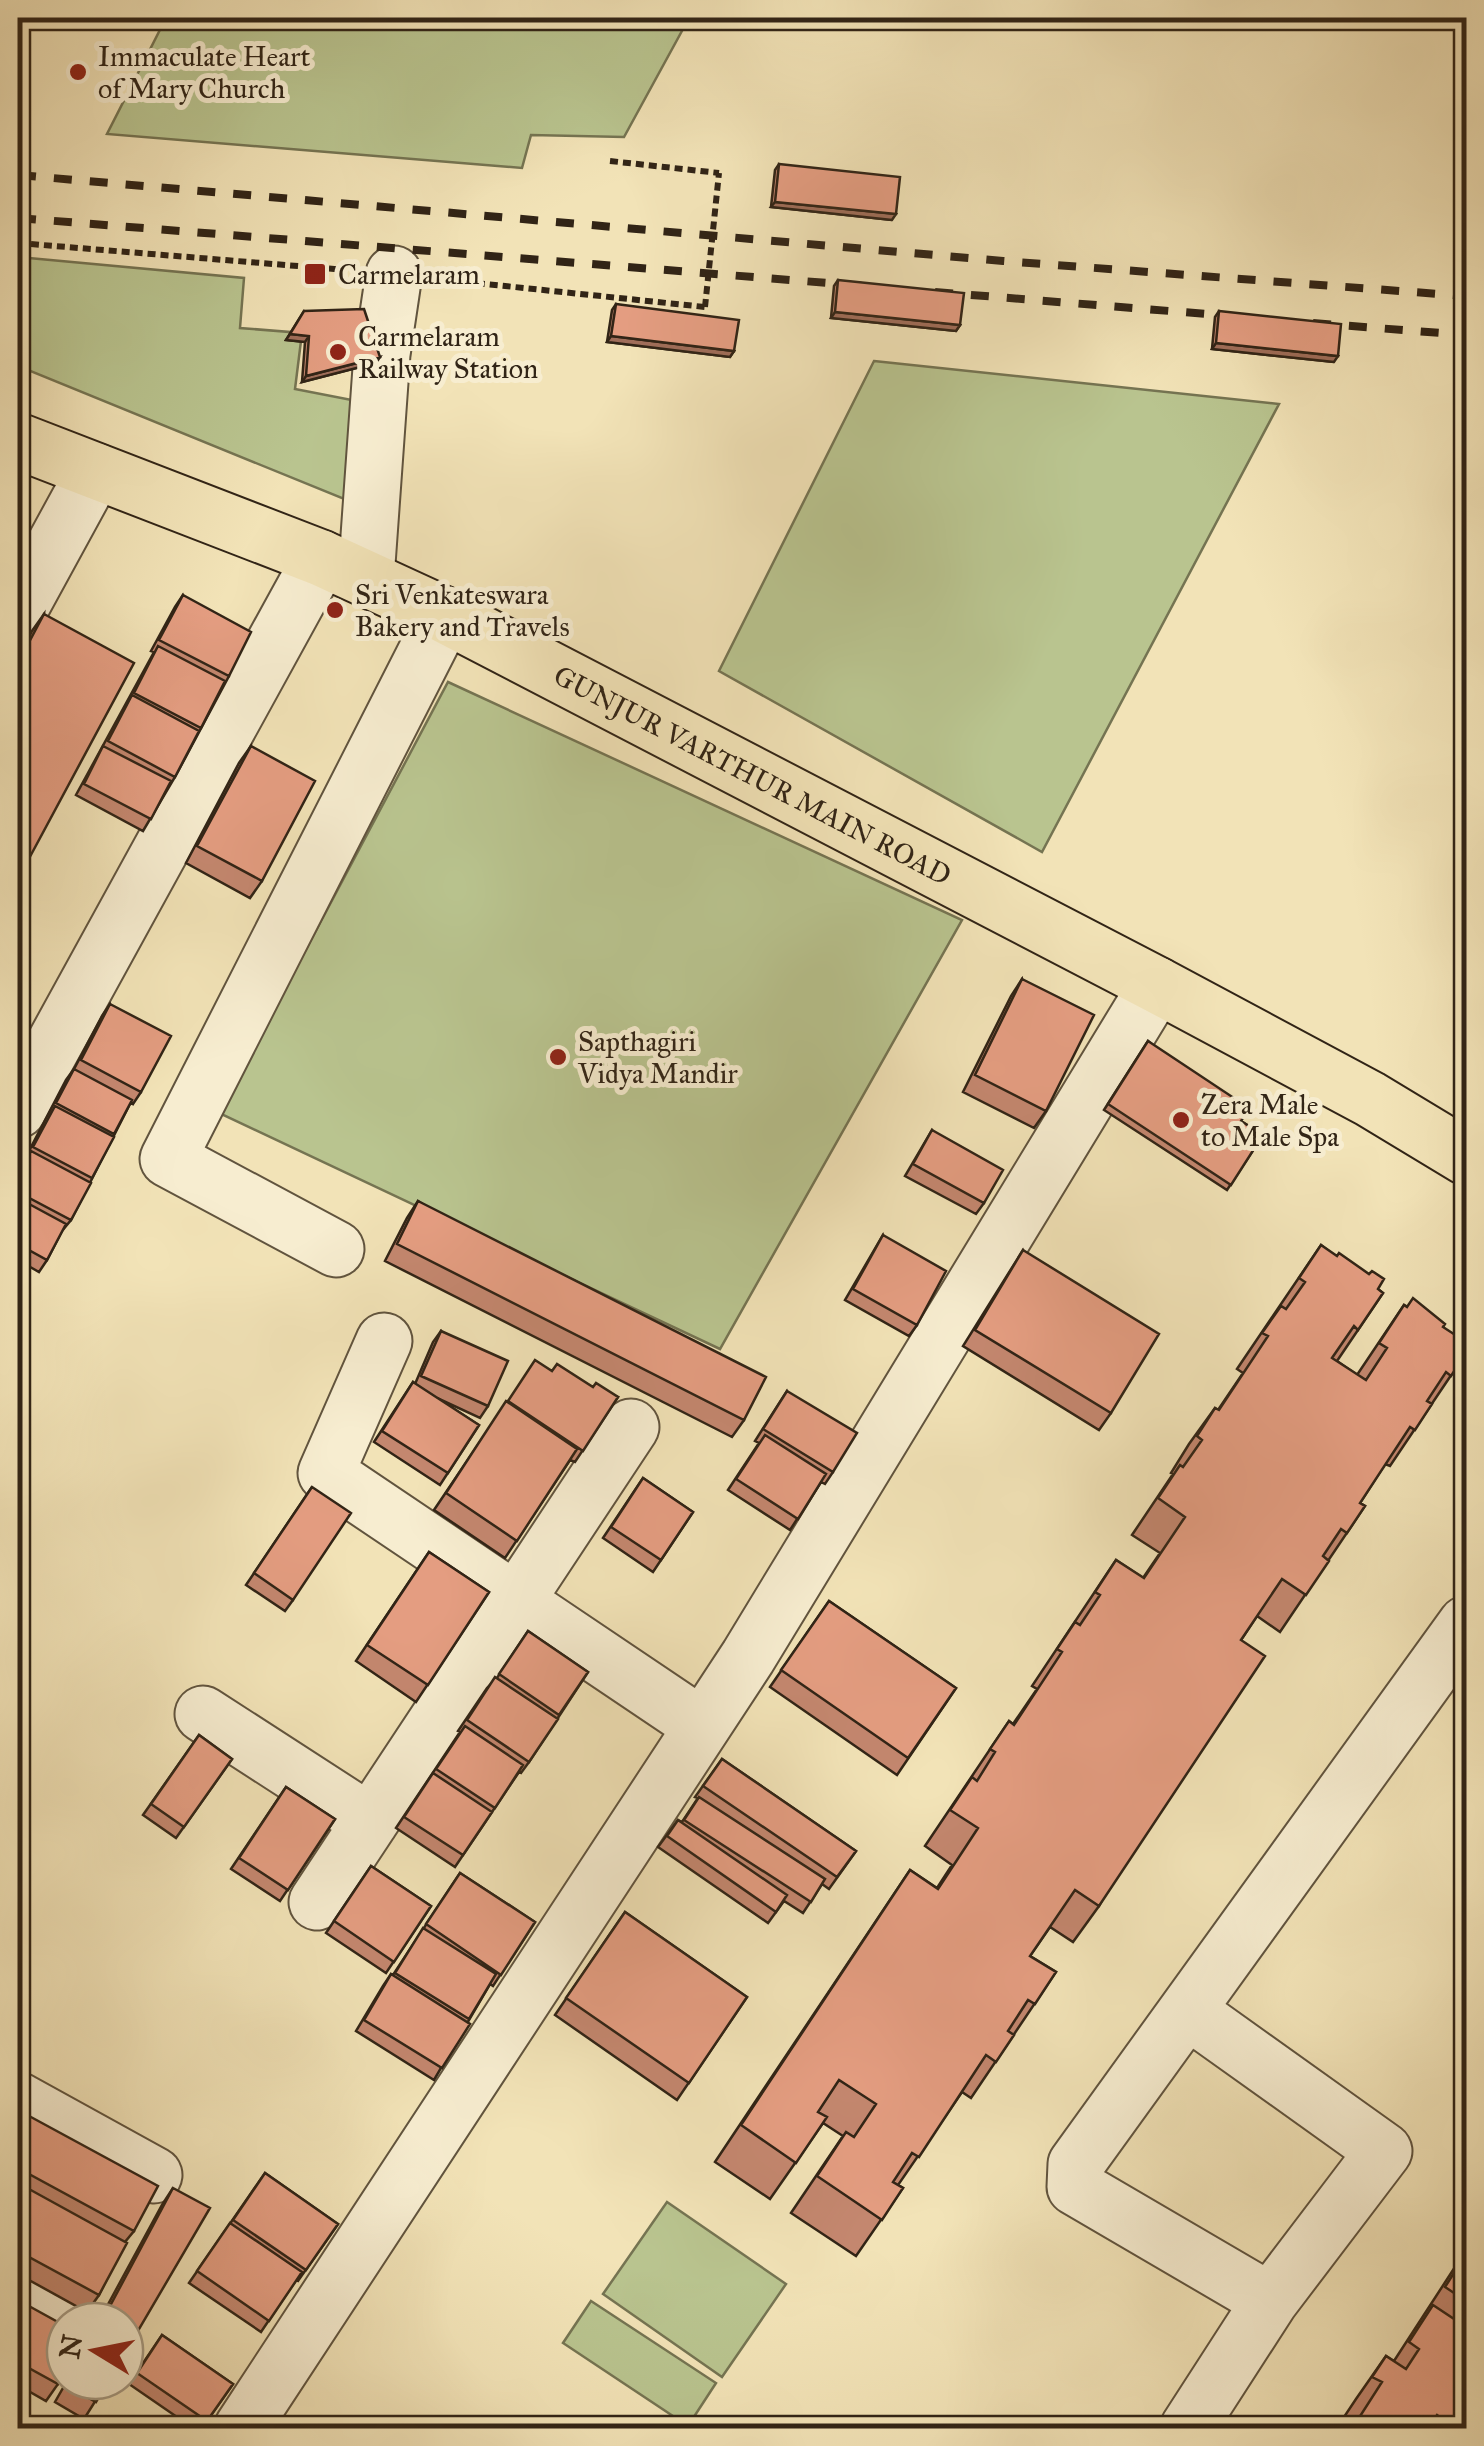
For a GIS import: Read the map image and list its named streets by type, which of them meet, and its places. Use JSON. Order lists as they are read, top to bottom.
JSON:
{
  "streets": {
    "main road": ["GUNJUR VARTHUR MAIN ROAD"]
  },
  "places": {
    "other": [
      "Immaculate Heart of Mary Church",
      "Carmelaram Railway Station",
      "Sri Venkateswara Bakery and Travels",
      "Sapthagiri Vidya Mandir",
      "Zera Male to Male Spa"
    ],
    "transit": ["Carmelaram"]
  },
  "north": "left"
}
